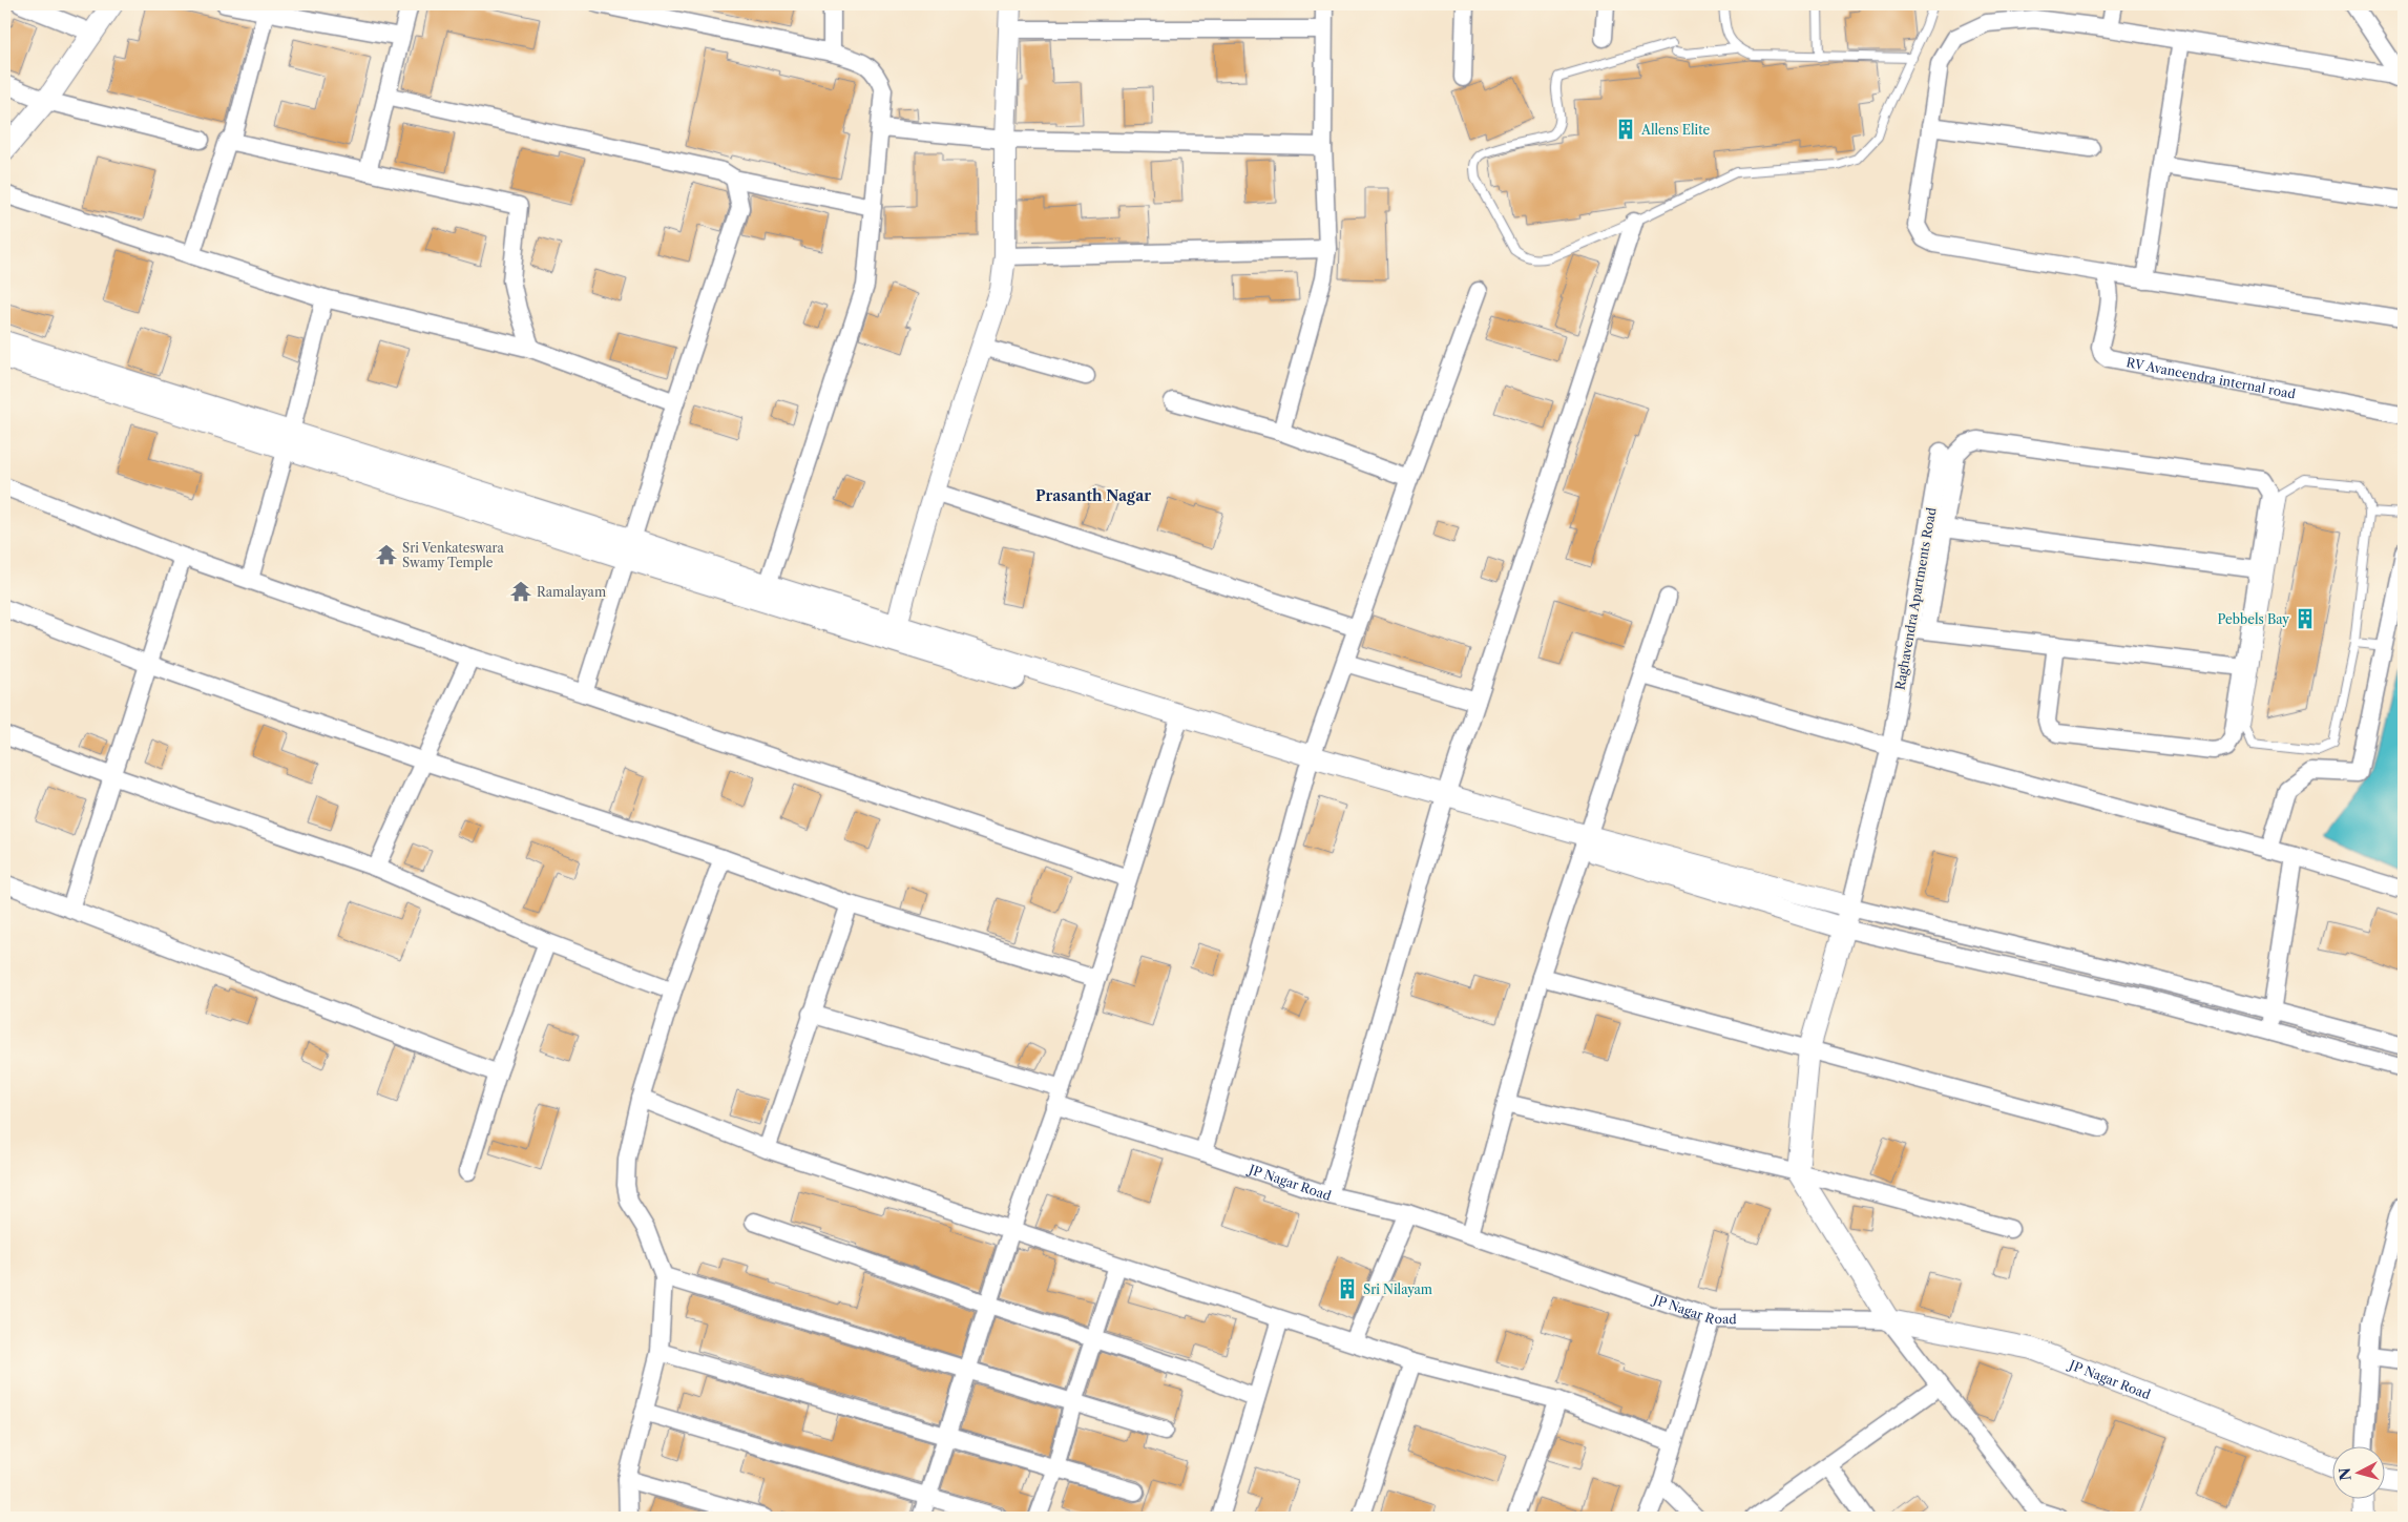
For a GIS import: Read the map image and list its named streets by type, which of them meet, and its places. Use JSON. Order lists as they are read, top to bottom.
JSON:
{
  "streets": {
    "street": ["RV Avaneendra internal road", "Raghavendra Apartments Road", "JP Nagar Road"]
  },
  "districts": ["Prasanth Nagar"],
  "places": {
    "building": ["Allens Elite", "Pebbels Bay", "Sri Nilayam"],
    "temple": ["Sri Venkateswara Swamy Temple", "Ramalayam"]
  },
  "north": "left"
}
